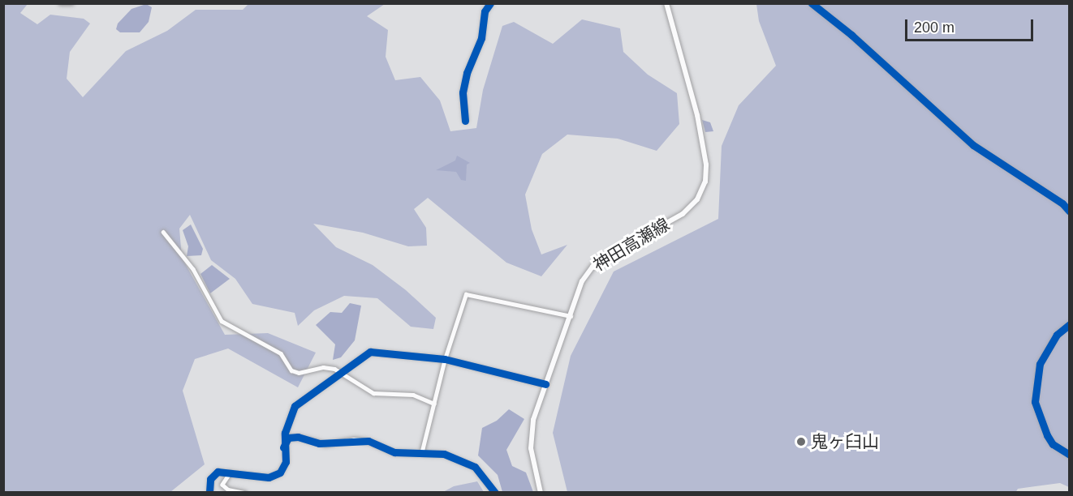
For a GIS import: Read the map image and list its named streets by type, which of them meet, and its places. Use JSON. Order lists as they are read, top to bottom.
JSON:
{
  "streets": {
    "main road": ["神田高瀬線"]
  },
  "places": ["鬼ヶ臼山"],
  "scale_bar": "200 m"
}
